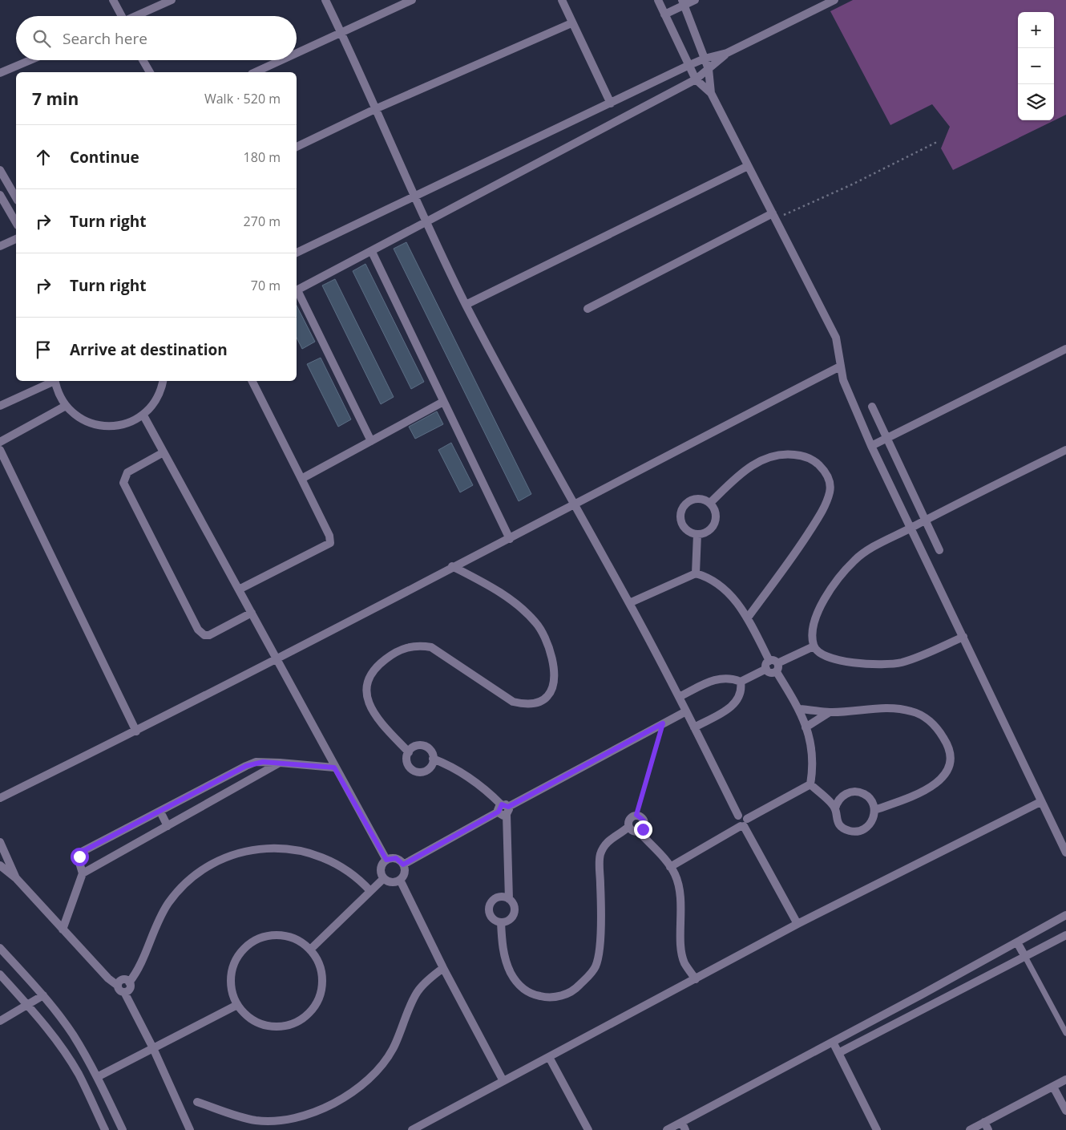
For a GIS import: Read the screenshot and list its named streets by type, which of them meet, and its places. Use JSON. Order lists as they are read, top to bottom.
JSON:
{
  "page": {
    "map_buttons": ["+", "−"],
    "search": "Search here",
    "heading": ["7 min", "Walk · 520 m"],
    "list": [
      ["Continue", "180 m"],
      ["Turn right", "270 m"],
      ["Turn right", "70 m"],
      "Arrive at destination"
    ]
  }
}
